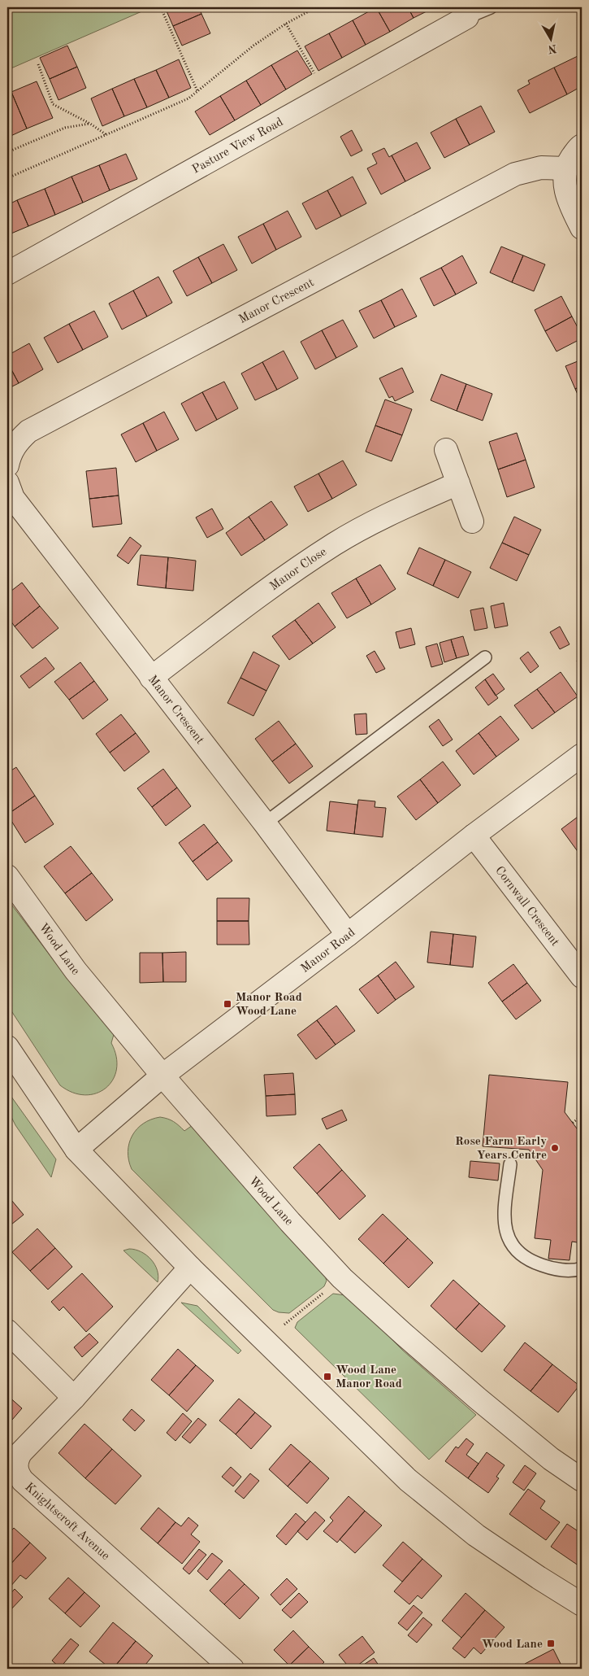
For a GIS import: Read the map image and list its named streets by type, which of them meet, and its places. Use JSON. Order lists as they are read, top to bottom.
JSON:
{
  "streets": {
    "street": [
      "Pasture View Road",
      "Manor Crescent",
      "Manor Close",
      "Cornwall Crescent",
      "Wood Lane",
      "Manor Road",
      "Knightscroft Avenue"
    ]
  },
  "crossings": [
    ["Manor Crescent", "Manor Close"],
    ["Manor Crescent", "Manor Road"],
    ["Cornwall Crescent", "Manor Road"],
    ["Wood Lane", "Manor Road"]
  ],
  "places": {
    "transit": ["Manor Road Wood Lane", "Wood Lane Manor Road", "Wood Lane"],
    "other": ["Rose Farm Early Years Centre"]
  },
  "north": "bottom"
}
